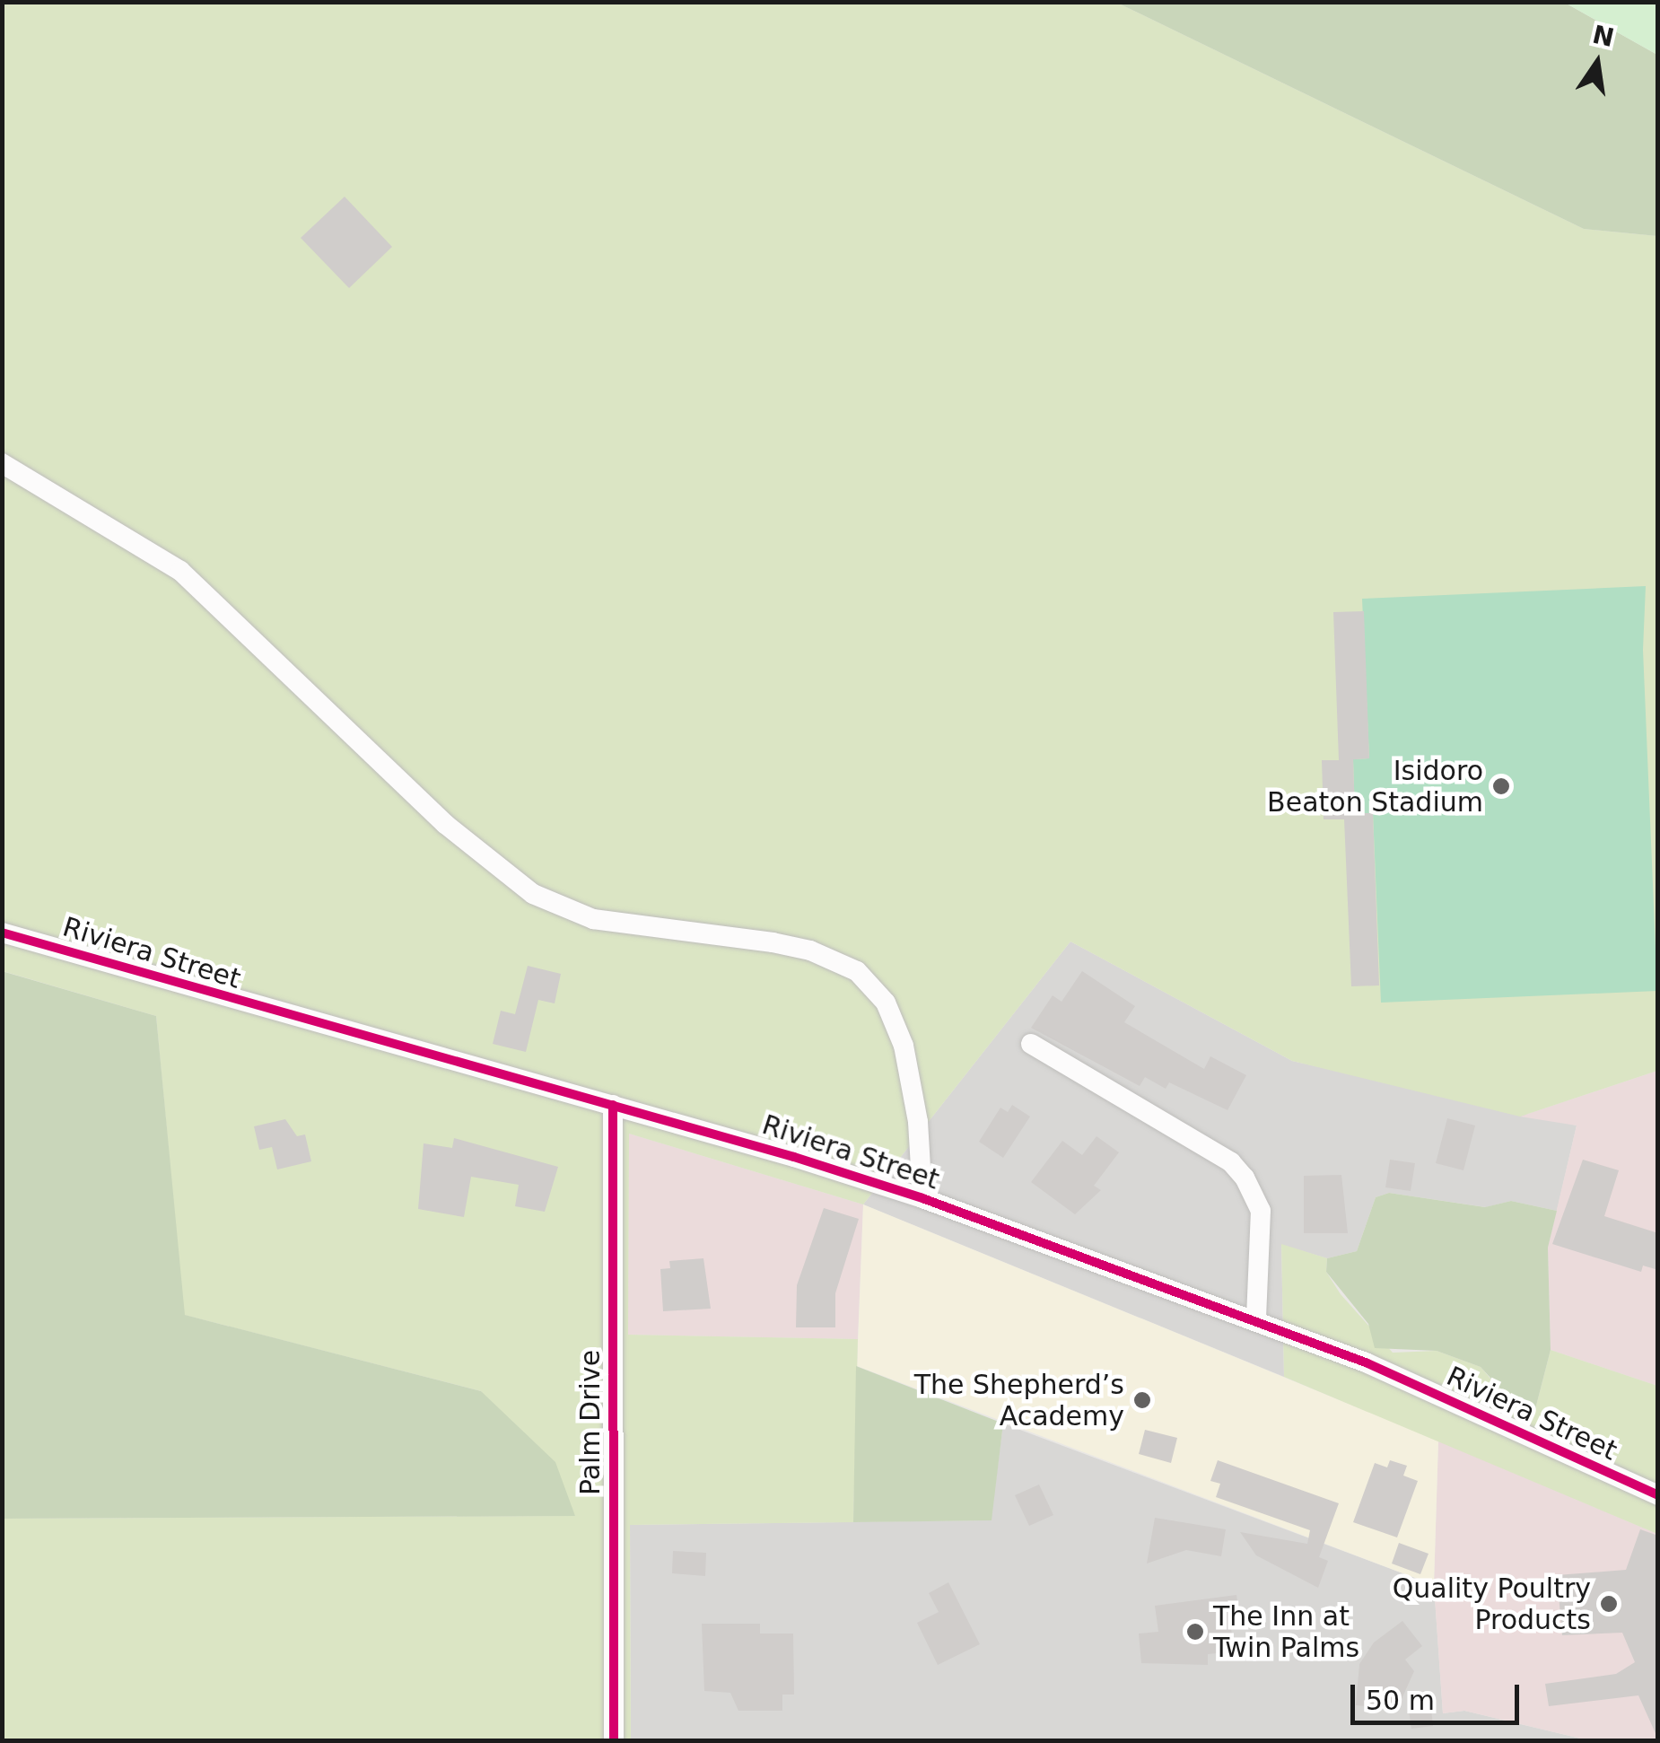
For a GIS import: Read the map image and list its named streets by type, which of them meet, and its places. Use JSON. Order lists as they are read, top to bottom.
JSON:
{
  "streets": {
    "street": ["Riviera Street", "Palm Drive"]
  },
  "crossings": [
    ["Riviera Street", "Palm Drive"]
  ],
  "places": [
    "Isidoro Beaton Stadium",
    "The Shepherd’s Academy",
    "Quality Poultry Products",
    "The Inn at Twin Palms"
  ],
  "scale_bar": "50 m",
  "north": "top"
}
